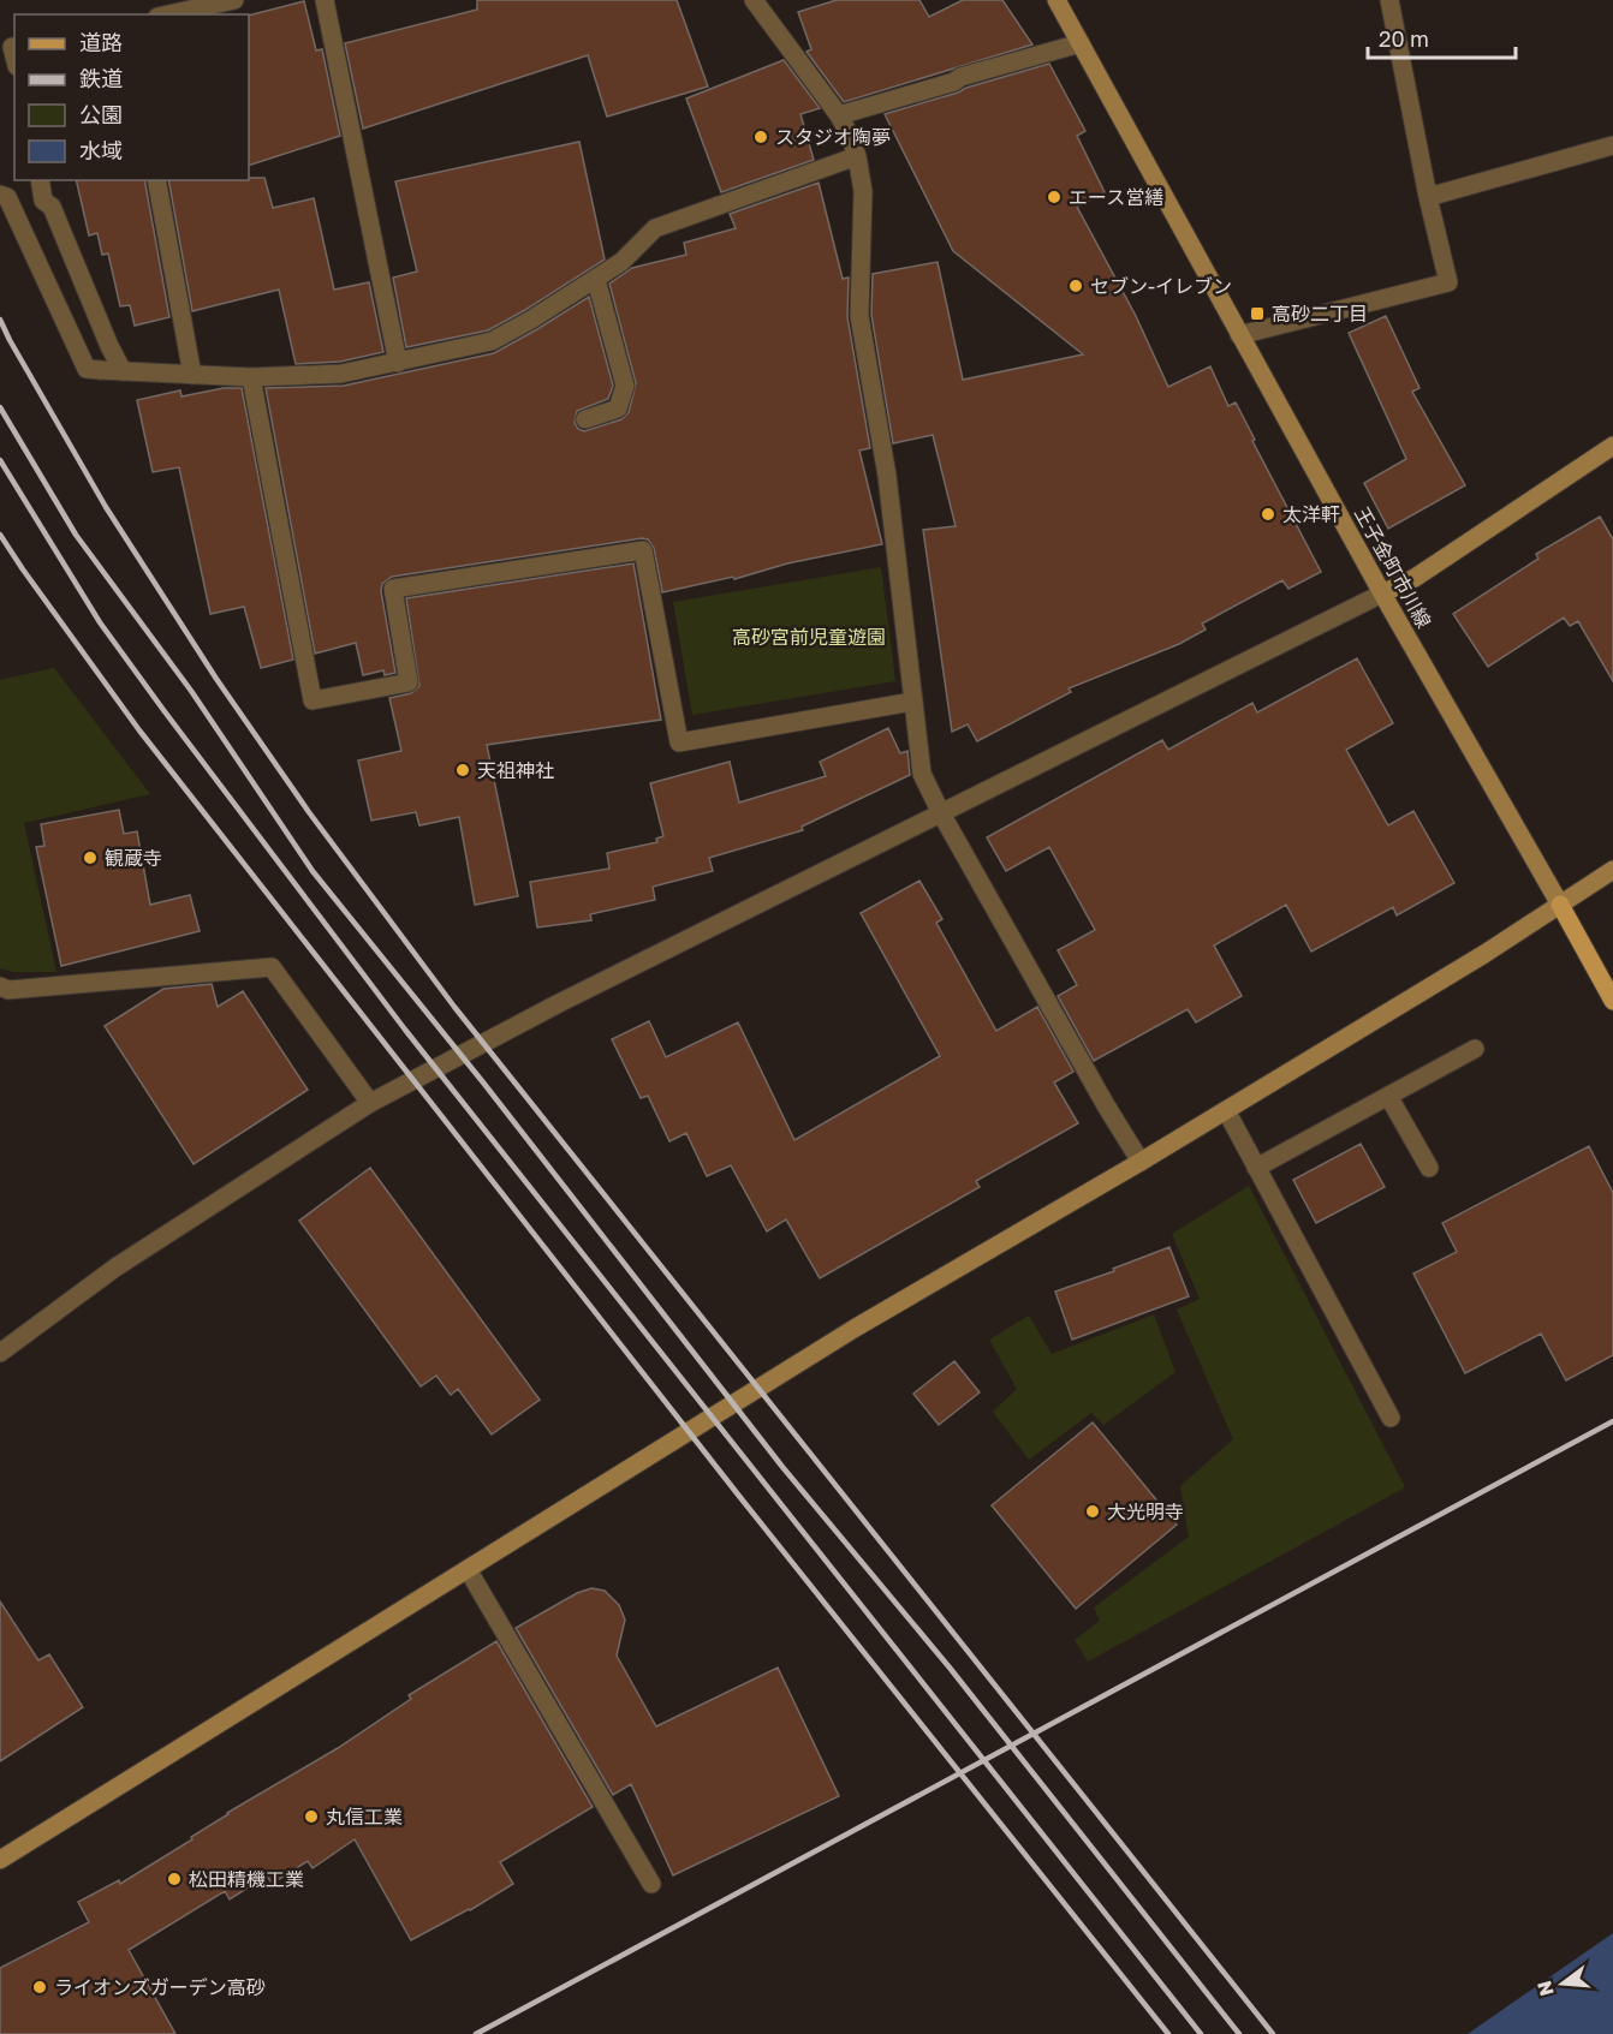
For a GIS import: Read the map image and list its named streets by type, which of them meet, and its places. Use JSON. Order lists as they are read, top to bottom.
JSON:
{
  "streets": {
    "main road": ["王子金町市川線"]
  },
  "parks": ["高砂宮前児童遊園"],
  "places": {
    "other": [
      "スタジオ陶夢",
      "エース営繕",
      "セブン-イレブン",
      "太洋軒",
      "天祖神社",
      "観蔵寺",
      "大光明寺",
      "丸信工業",
      "松田精機工業",
      "ライオンズガーデン高砂"
    ],
    "transit": ["高砂二丁目"]
  },
  "legend": [
    "道路",
    "鉄道",
    "公園",
    "水域"
  ],
  "scale_bar": "20 m",
  "north": "left"
}
